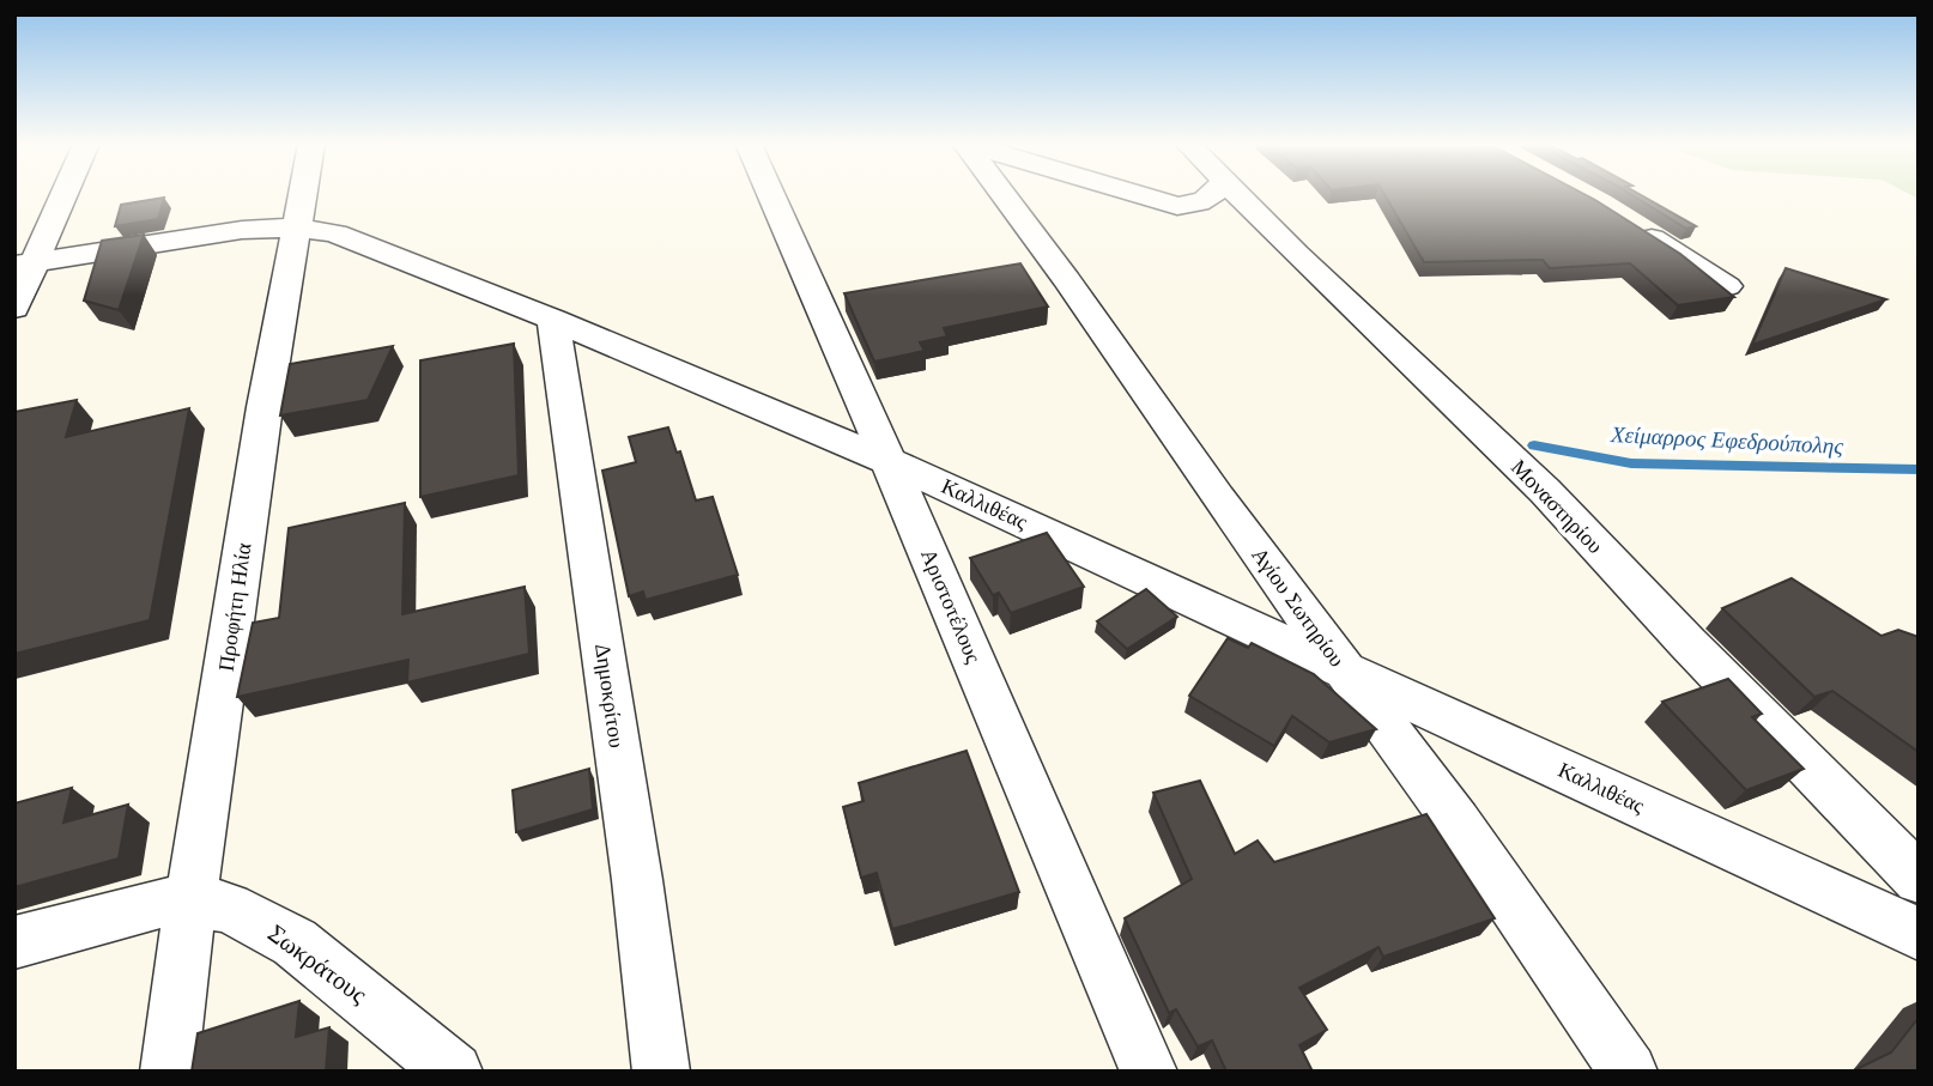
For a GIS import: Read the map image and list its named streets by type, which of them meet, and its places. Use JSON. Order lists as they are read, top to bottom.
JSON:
{
  "streets": {
    "street": [
      "Καλλιθέας",
      "Μοναστηρίου",
      "Αριστοτέλους",
      "Προφήτη Ηλία",
      "Αγίου Σωτηρίου",
      "Δημοκρίτου",
      "Σωκράτους"
    ]
  },
  "crossings": [
    ["Καλλιθέας", "Αριστοτέλους"],
    ["Καλλιθέας", "Προφήτη Ηλία"],
    ["Καλλιθέας", "Αγίου Σωτηρίου"],
    ["Καλλιθέας", "Δημοκρίτου"],
    ["Προφήτη Ηλία", "Σωκράτους"]
  ],
  "water": ["Χείμαρρος Εφεδρούπολης"]
}
